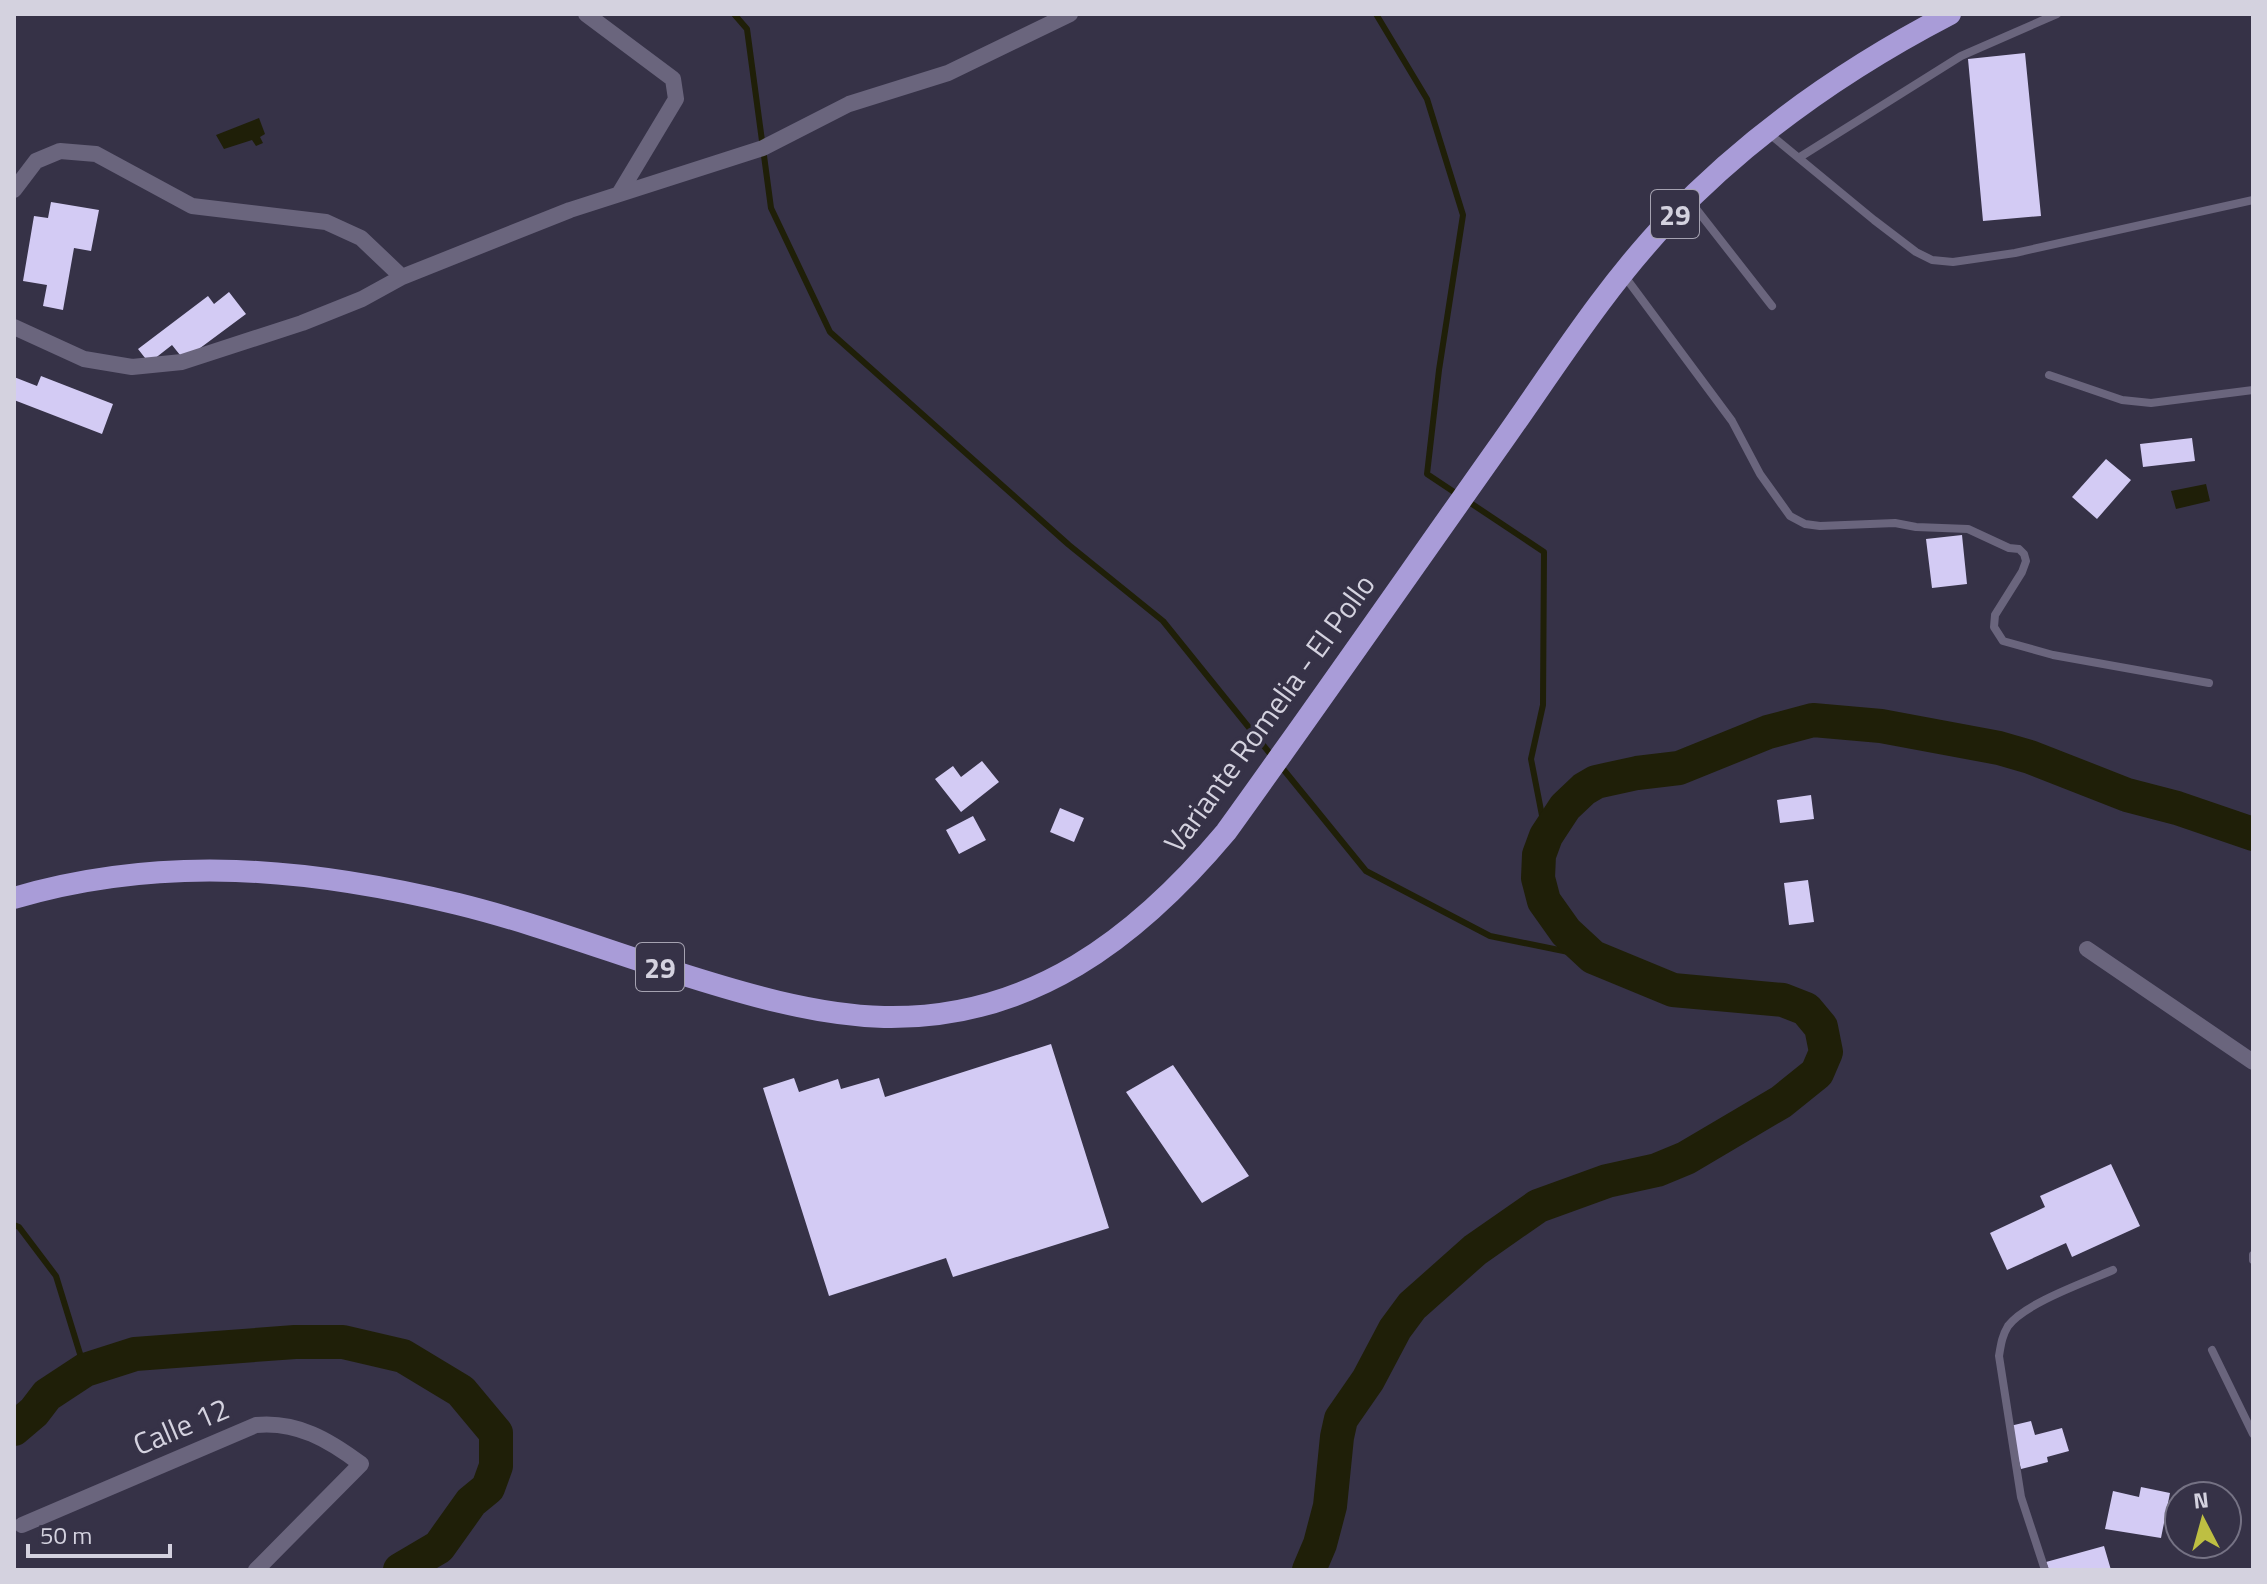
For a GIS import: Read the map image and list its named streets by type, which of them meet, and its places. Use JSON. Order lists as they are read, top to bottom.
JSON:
{
  "streets": {
    "highway": ["29", "Variante Romelia - El Pollo"],
    "street": ["Calle 12"]
  },
  "scale_bar": "50 m",
  "north": "top"
}
